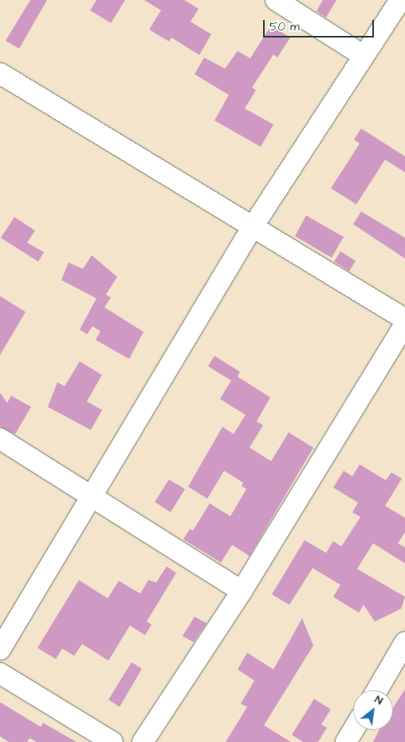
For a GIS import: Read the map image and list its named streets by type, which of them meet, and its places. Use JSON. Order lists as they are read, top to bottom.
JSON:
{
  "scale_bar": "50 m",
  "north": "top right"
}
